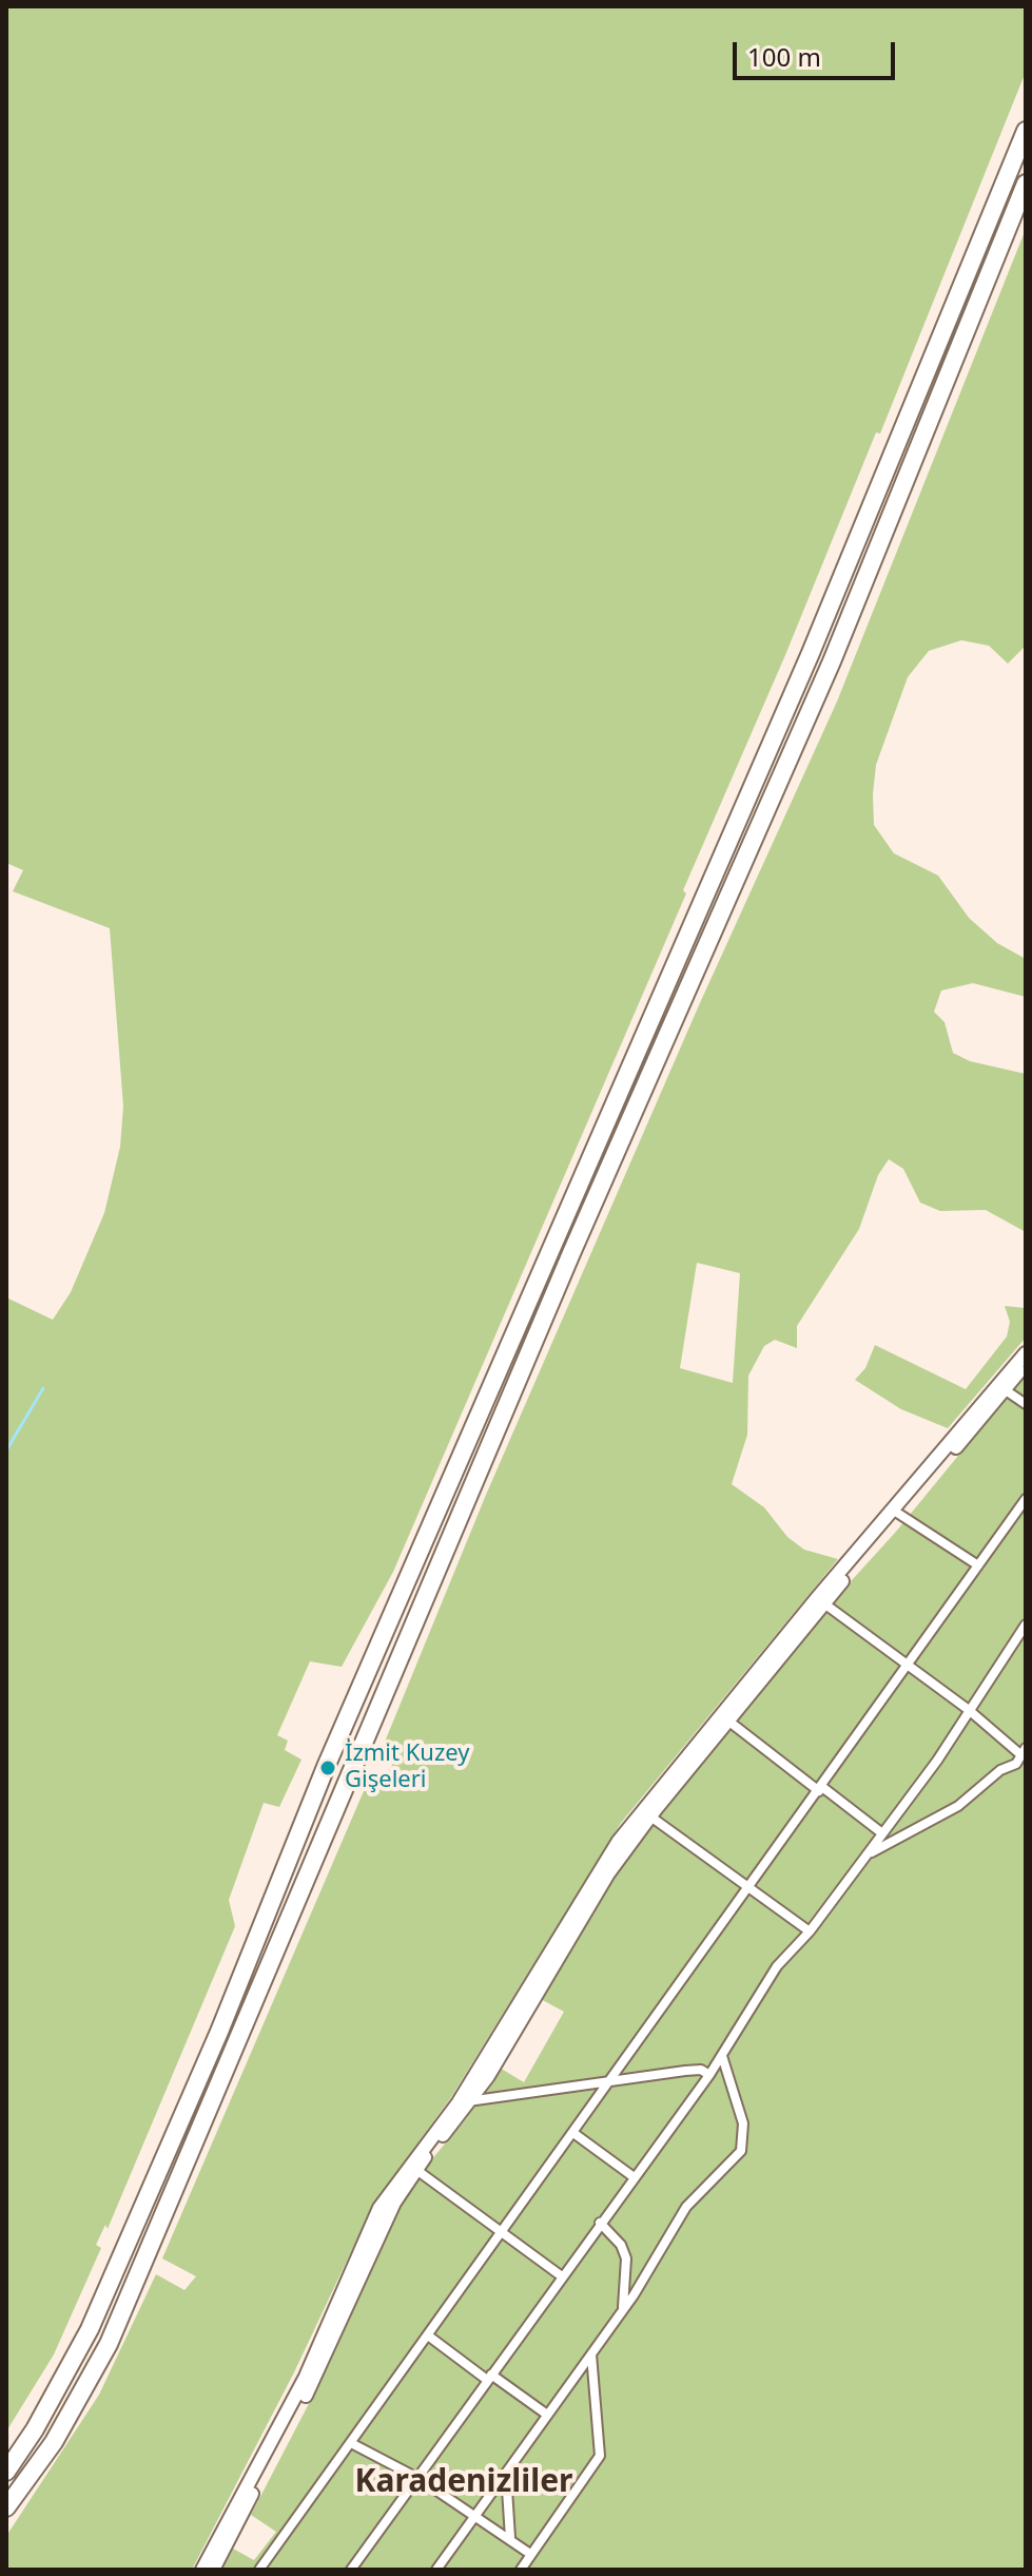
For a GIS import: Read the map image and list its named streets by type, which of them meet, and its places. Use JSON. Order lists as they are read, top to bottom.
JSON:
{
  "districts": ["Karadenizliler"],
  "places": ["İzmit Kuzey Gişeleri"],
  "scale_bar": "100 m"
}
